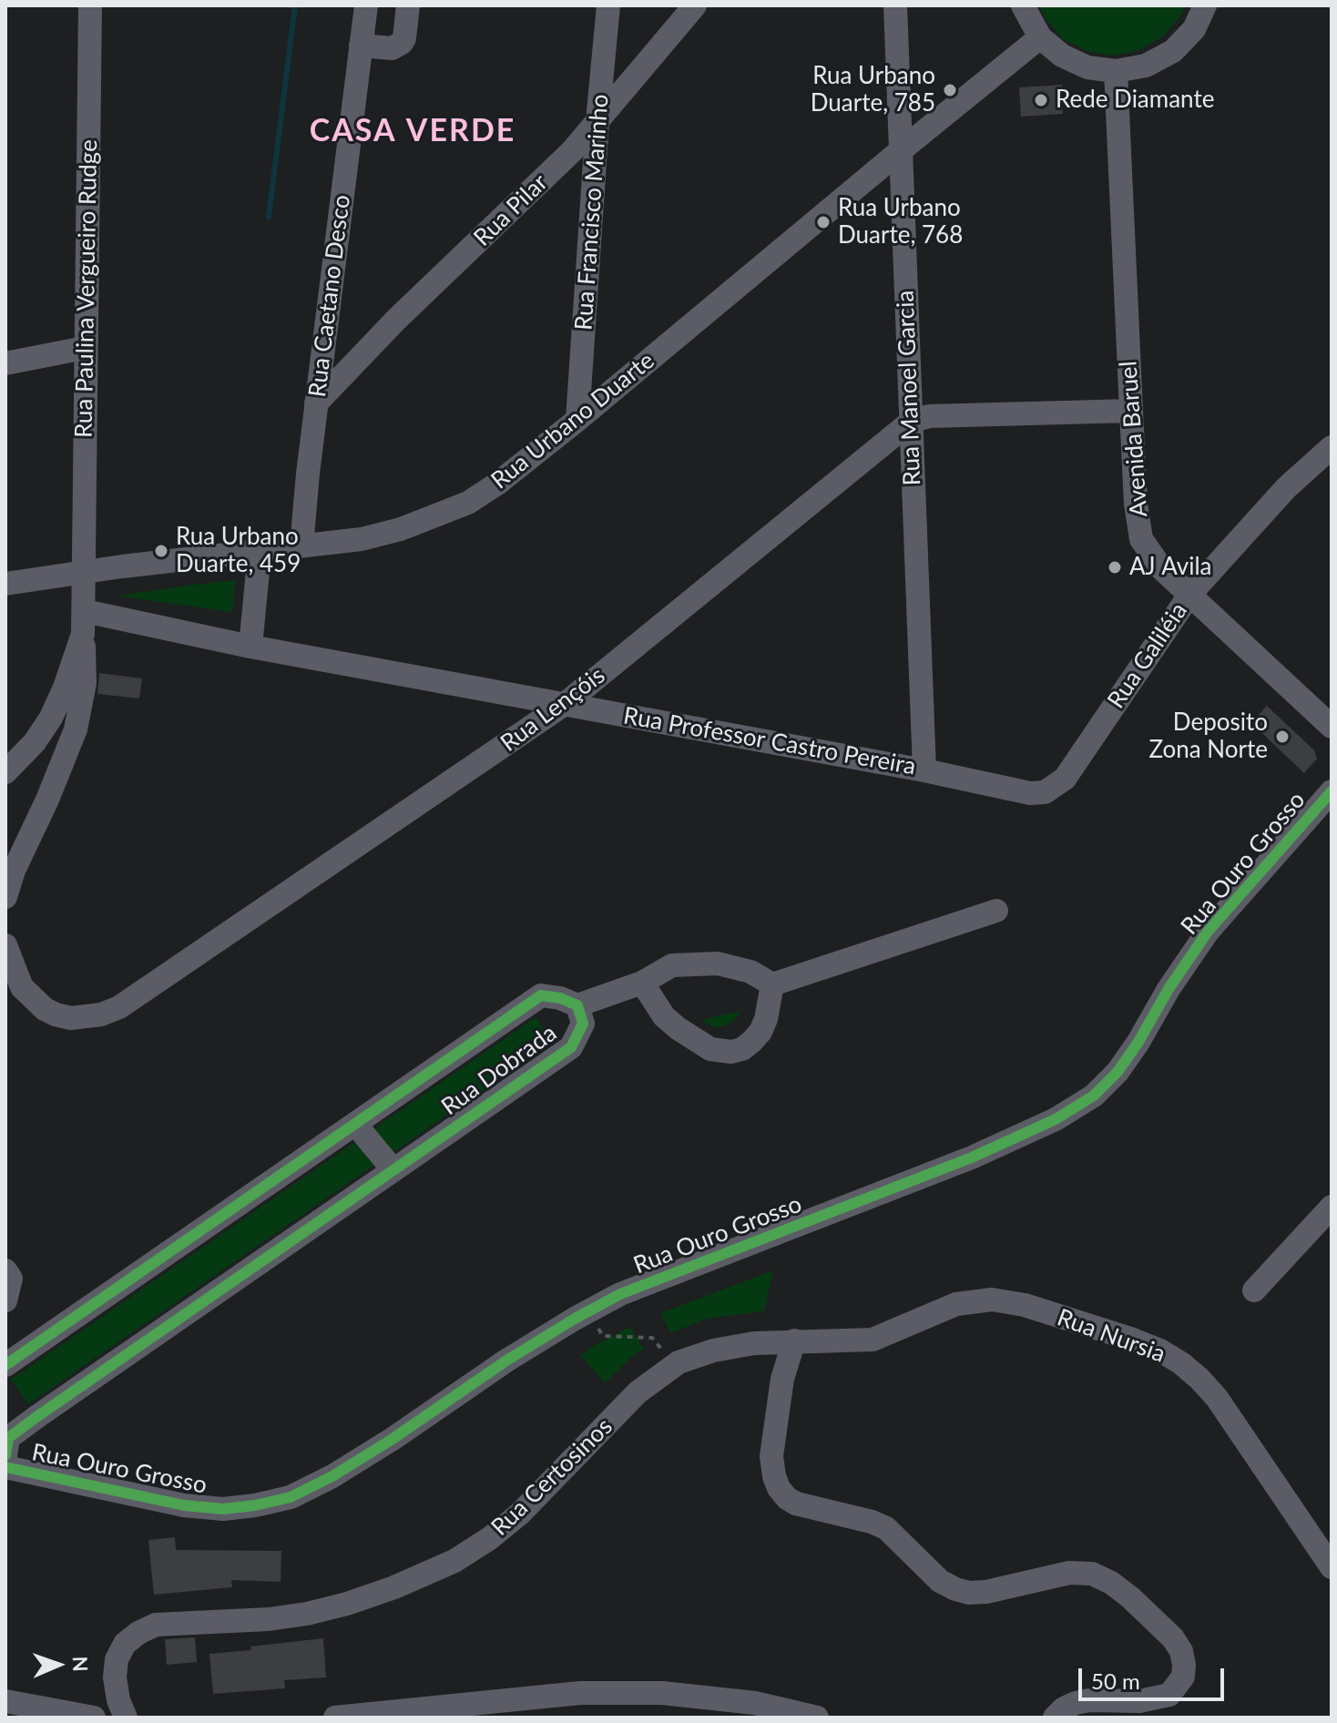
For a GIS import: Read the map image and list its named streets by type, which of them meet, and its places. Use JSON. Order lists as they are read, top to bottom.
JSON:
{
  "streets": {
    "street": [
      "Rua Pilar",
      "Rua Francisco Marinho",
      "Rua Paulina Vergueiro Rudge",
      "Rua Caetano Desco",
      "Rua Manoel Garcia",
      "Rua Urbano Duarte",
      "Avenida Baruel",
      "Rua Galiléia",
      "Rua Lençóis",
      "Rua Professor Castro Pereira",
      "Rua Ouro Grosso",
      "Rua Dobrada",
      "Rua Nursia",
      "Rua Certosinos"
    ]
  },
  "crossings": [
    ["Rua Pilar", "Rua Francisco Marinho"],
    ["Rua Pilar", "Rua Caetano Desco"],
    ["Rua Francisco Marinho", "Rua Urbano Duarte"],
    ["Rua Paulina Vergueiro Rudge", "Rua Urbano Duarte"],
    ["Rua Paulina Vergueiro Rudge", "Rua Professor Castro Pereira"],
    ["Rua Caetano Desco", "Rua Urbano Duarte"],
    ["Rua Manoel Garcia", "Rua Urbano Duarte"],
    ["Rua Manoel Garcia", "Rua Lençóis"],
    ["Rua Manoel Garcia", "Rua Professor Castro Pereira"],
    ["Avenida Baruel", "Rua Galiléia"],
    ["Avenida Baruel", "Rua Lençóis"],
    ["Rua Galiléia", "Rua Professor Castro Pereira"],
    ["Rua Lençóis", "Rua Professor Castro Pereira"],
    ["Rua Nursia", "Rua Certosinos"]
  ],
  "districts": ["CASA VERDE"],
  "places": [
    "Rua Urbano Duarte, 785",
    "Rede Diamante",
    "Rua Urbano Duarte, 768",
    "Rua Urbano Duarte, 459",
    "AJ Avila",
    "Deposito Zona Norte"
  ],
  "scale_bar": "50 m",
  "north": "right"
}
